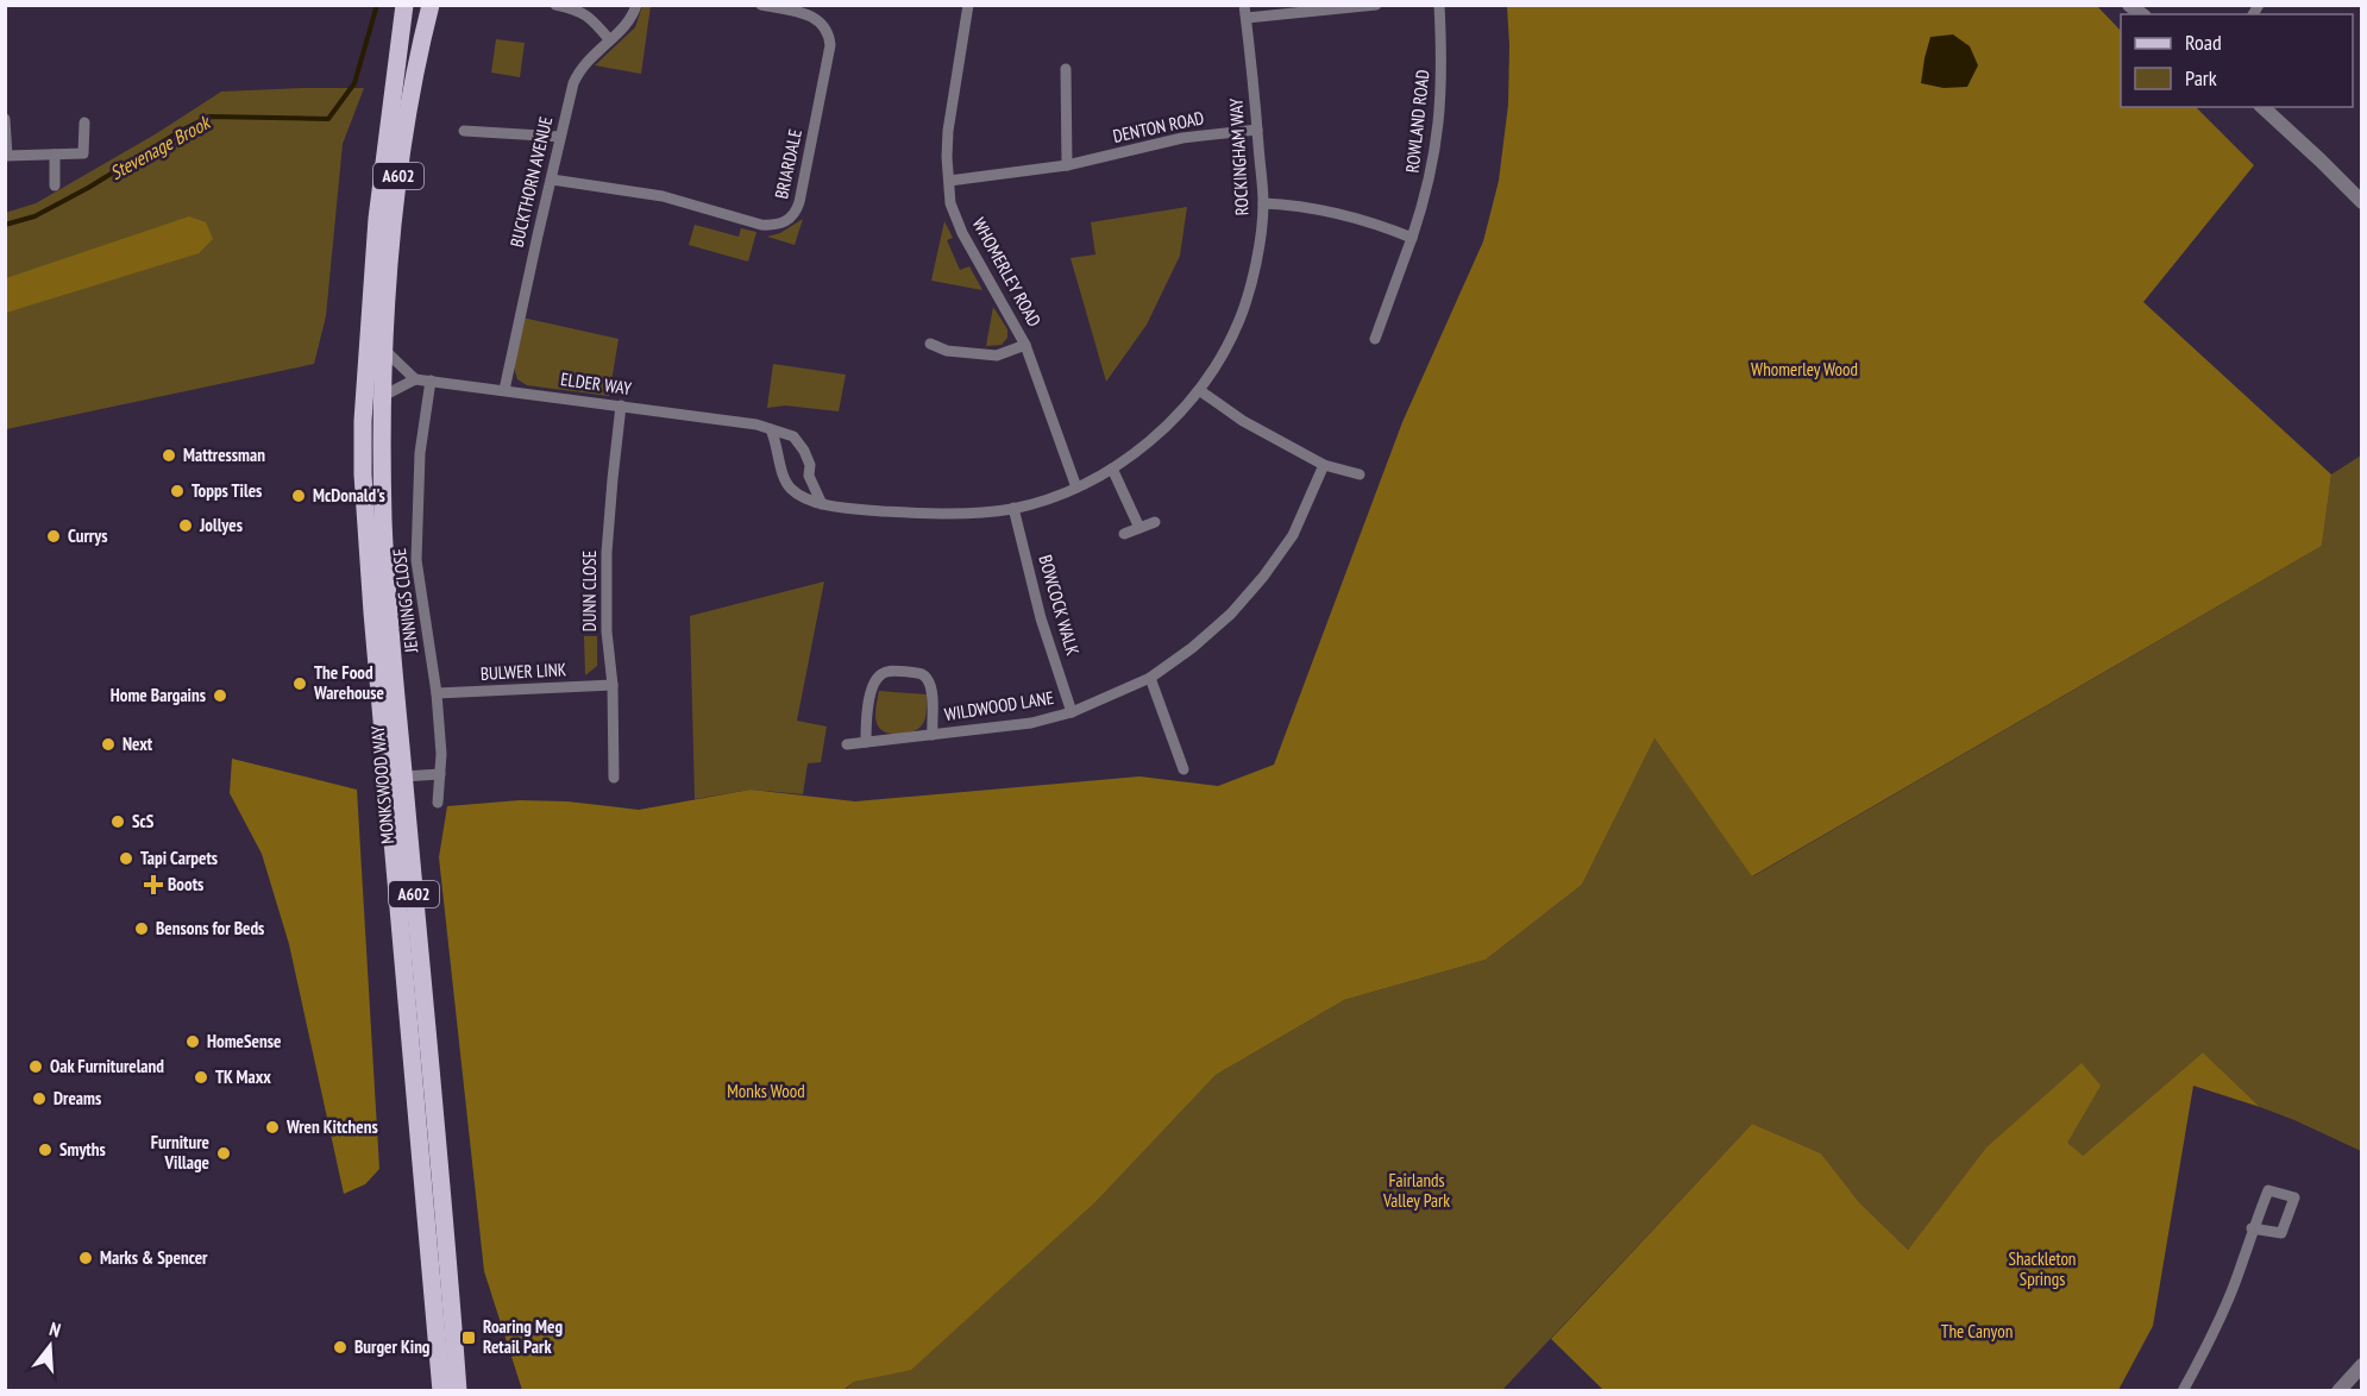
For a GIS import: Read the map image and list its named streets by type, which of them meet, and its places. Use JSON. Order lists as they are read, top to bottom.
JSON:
{
  "streets": {
    "main road": ["A602", "MONKSWOOD WAY"],
    "street": [
      "ROWLAND ROAD",
      "DENTON ROAD",
      "ROCKINGHAM WAY",
      "BRIARDALE",
      "BUCKTHORN AVENUE",
      "WHOMERLEY ROAD",
      "ELDER WAY",
      "DUNN CLOSE",
      "JENNINGS CLOSE",
      "BOWCOCK WALK",
      "BULWER LINK",
      "WILDWOOD LANE"
    ]
  },
  "crossings": [
    ["DENTON ROAD", "ROCKINGHAM WAY"],
    ["DENTON ROAD", "WHOMERLEY ROAD"],
    ["ROCKINGHAM WAY", "WHOMERLEY ROAD"],
    ["ROCKINGHAM WAY", "ELDER WAY"],
    ["ROCKINGHAM WAY", "BOWCOCK WALK"],
    ["BRIARDALE", "BUCKTHORN AVENUE"],
    ["BUCKTHORN AVENUE", "ELDER WAY"],
    ["ELDER WAY", "DUNN CLOSE"],
    ["ELDER WAY", "JENNINGS CLOSE"],
    ["DUNN CLOSE", "BULWER LINK"],
    ["JENNINGS CLOSE", "BULWER LINK"],
    ["BOWCOCK WALK", "WILDWOOD LANE"]
  ],
  "water": ["Stevenage Brook"],
  "parks": [
    "Whomerley Wood",
    "Monks Wood",
    "Fairlands Valley Park",
    "Shackleton Springs",
    "The Canyon"
  ],
  "places": {
    "other": [
      "Mattressman",
      "Topps Tiles",
      "McDonald's",
      "Jollyes",
      "Currys",
      "The Food Warehouse",
      "Home Bargains",
      "Next",
      "ScS",
      "Tapi Carpets",
      "Bensons for Beds",
      "HomeSense",
      "Oak Furnitureland",
      "TK Maxx",
      "Dreams",
      "Wren Kitchens",
      "Smyths",
      "Furniture Village",
      "Marks & Spencer",
      "Burger King"
    ],
    "health": ["Boots"],
    "transit": ["Roaring Meg Retail Park"]
  },
  "legend": ["Road", "Park"],
  "north": "top"
}
